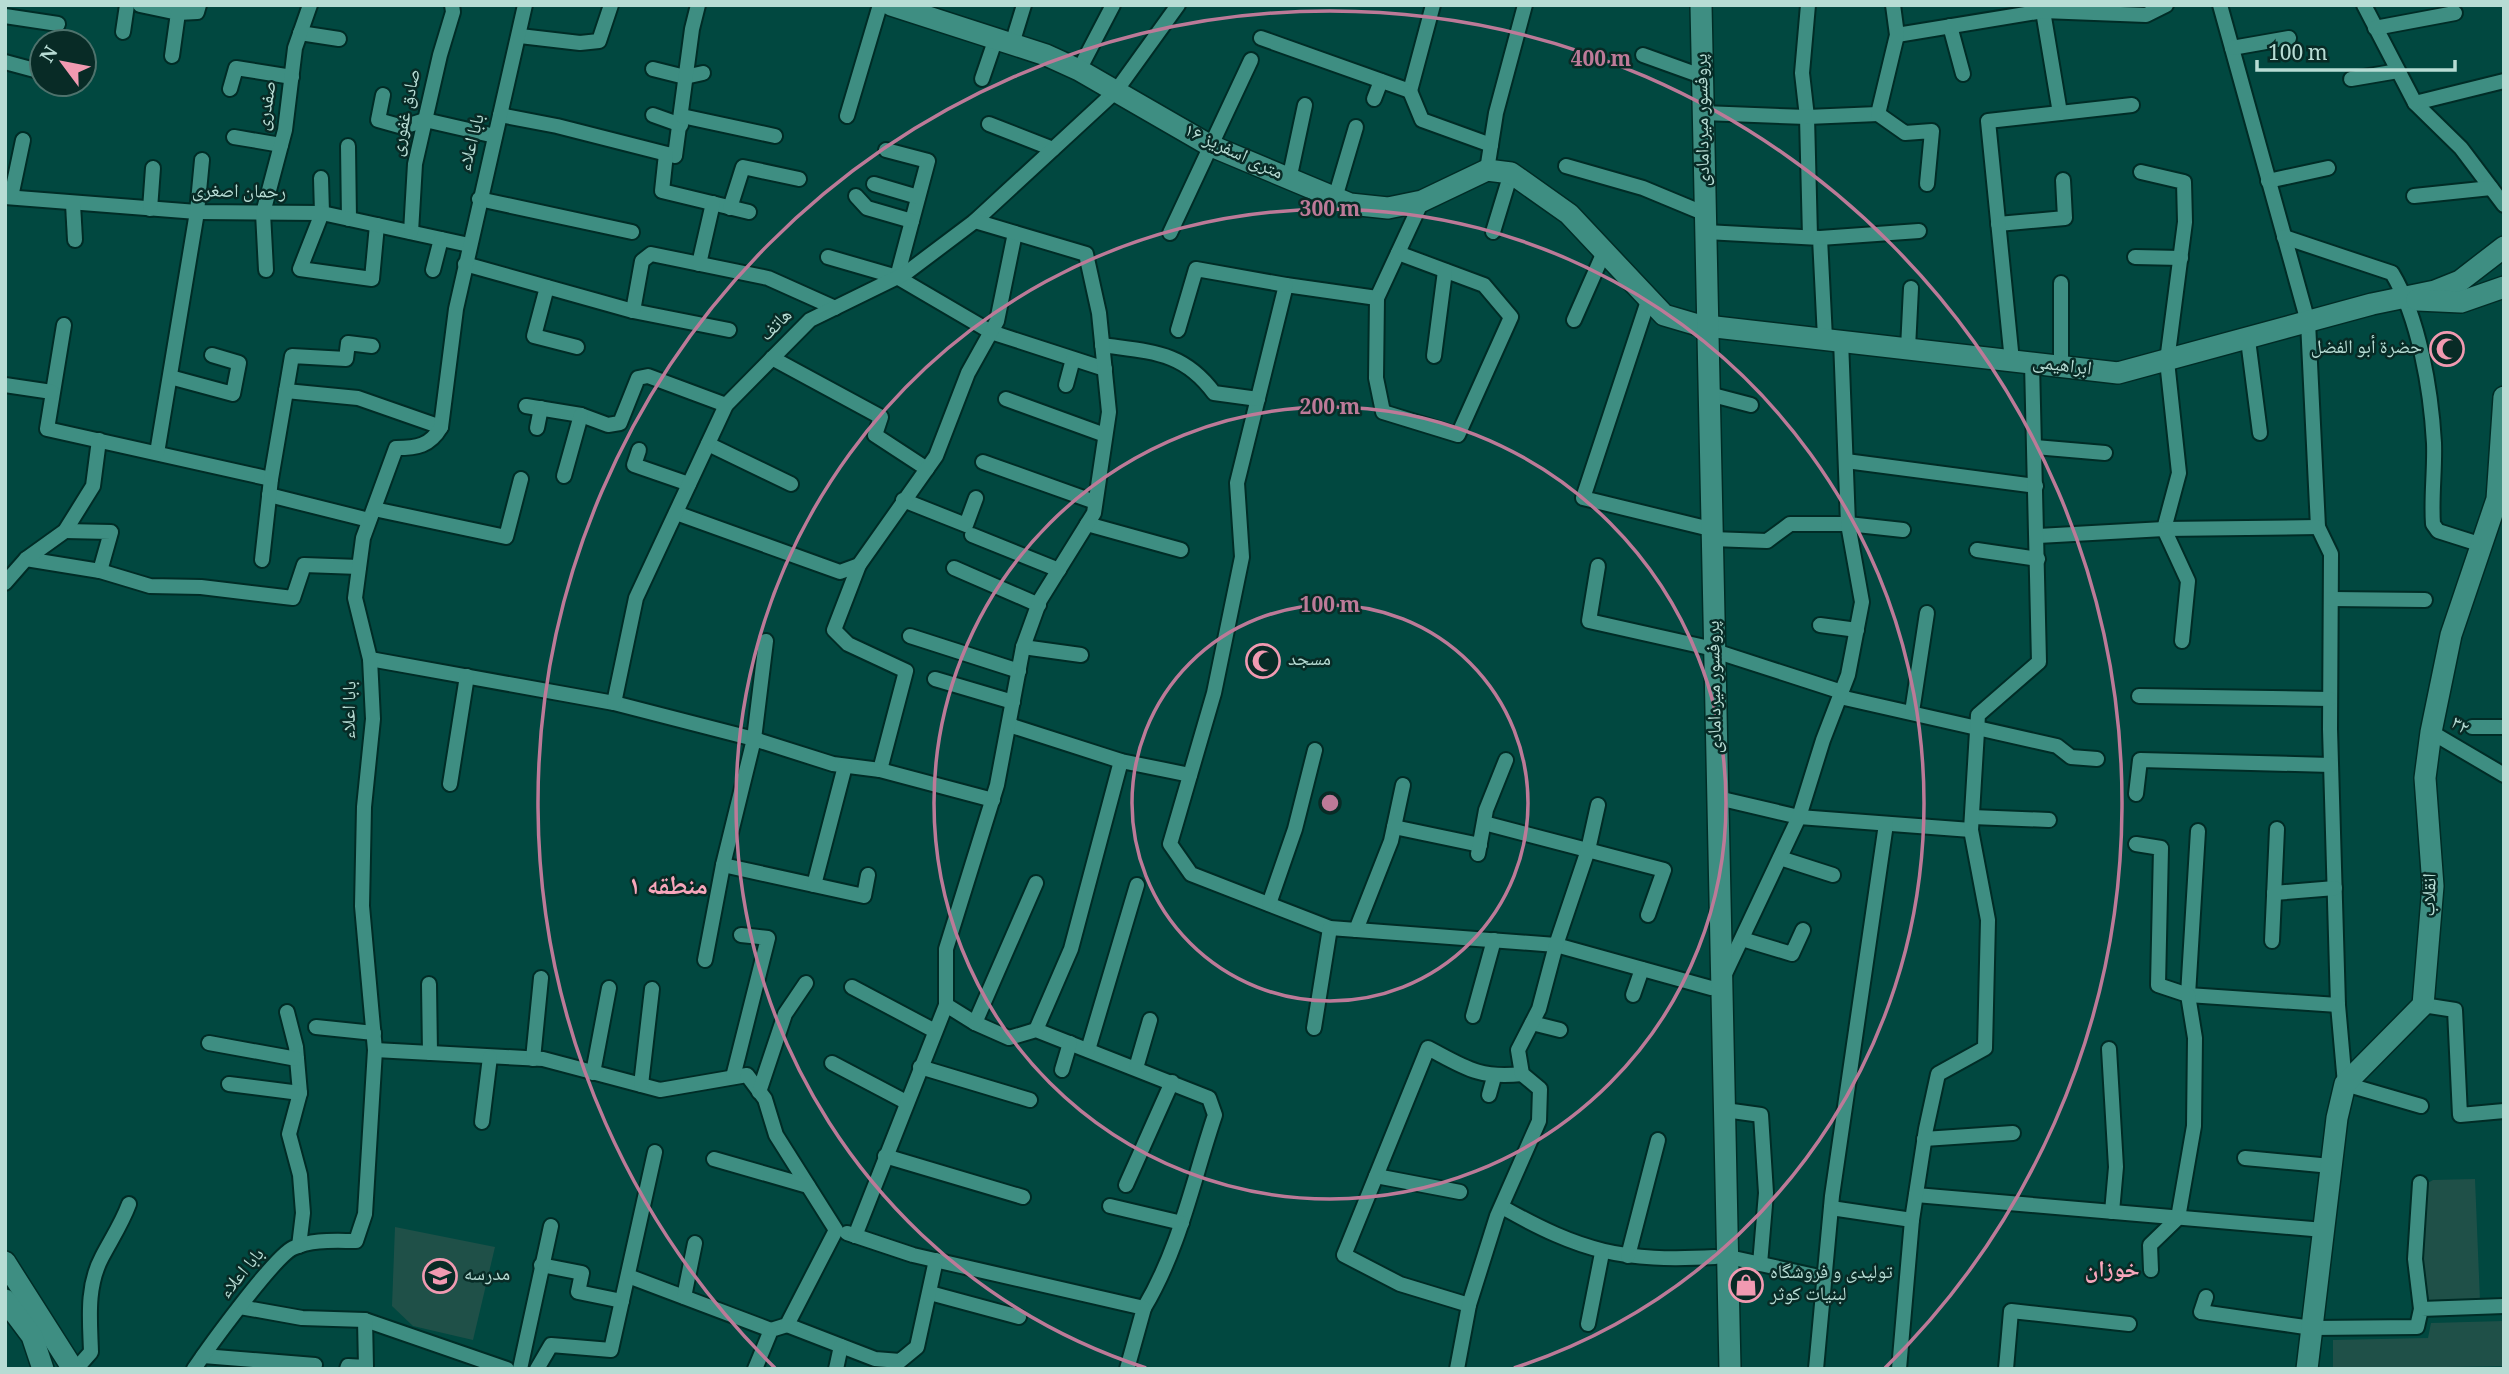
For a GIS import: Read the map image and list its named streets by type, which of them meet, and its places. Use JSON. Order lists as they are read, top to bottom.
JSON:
{
  "streets": {
    "main road": [
      "پروفسور میردامادی",
      "۱۶ متری اسفریز",
      "ابراهیمی",
      "انقلاب"
    ],
    "street": [
      "صفدری",
      "صادق غفوری",
      "بابا اعلاء",
      "رحمان اصغری",
      "هاتف",
      "۳۲"
    ]
  },
  "crossings": [
    ["صفدری", "رحمان اصغری"],
    ["صادق غفوری", "رحمان اصغری"],
    ["پروفسور میردامادی", "ابراهیمی"],
    ["بابا اعلاء", "رحمان اصغری"],
    ["۱۶ متری اسفریز", "هاتف"],
    ["۳۲", "انقلاب"]
  ],
  "districts": ["منطقه ۱", "خوزان"],
  "places": {
    "mosque": ["حضرة أبو الفضل", "مسجد"],
    "school or university": ["مدرسه"],
    "shop": ["تولیدی و فروشگاه لبنیات کوثر"]
  },
  "scale_bar": "100 m",
  "north": "top left",
  "rings": [
    "400 m",
    "300 m",
    "200 m",
    "100 m"
  ]
}
